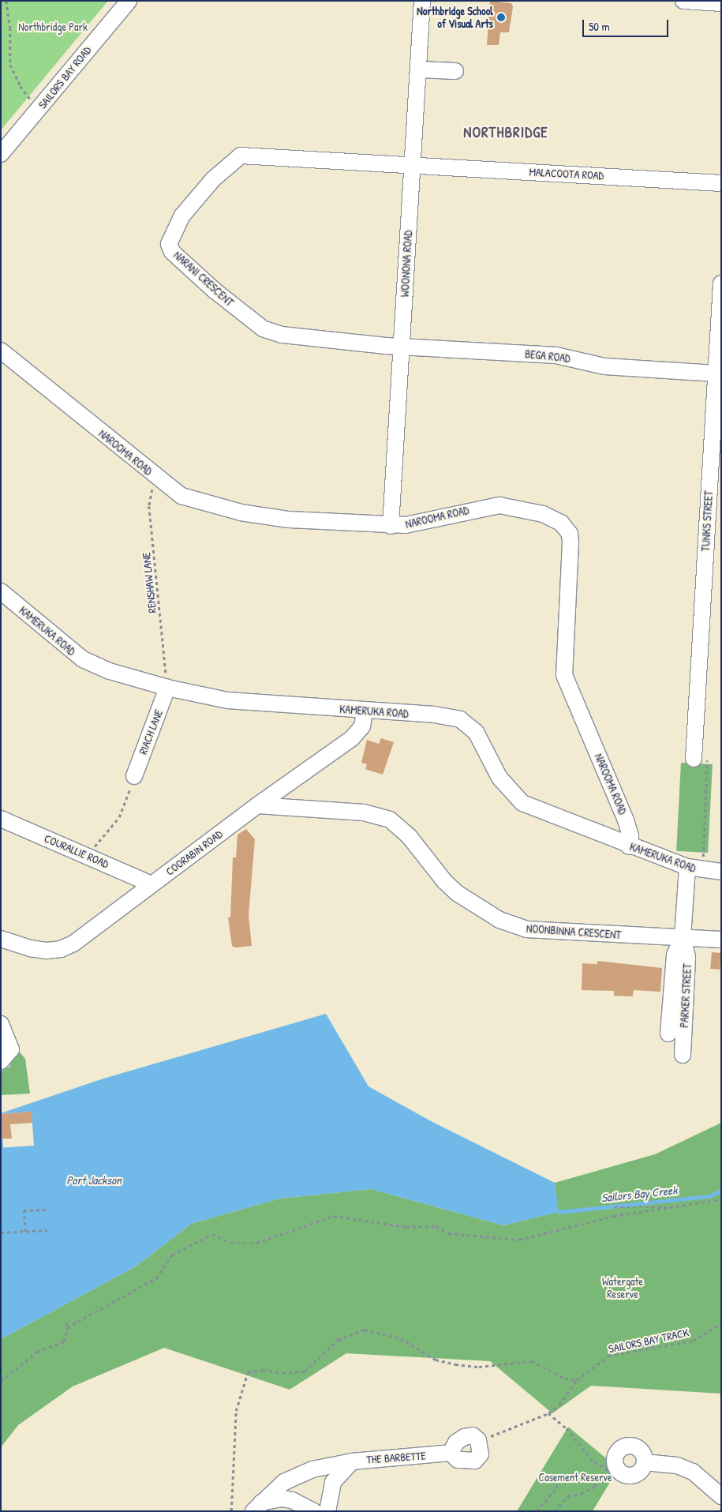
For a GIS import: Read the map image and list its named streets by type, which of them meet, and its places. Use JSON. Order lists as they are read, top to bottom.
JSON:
{
  "streets": {
    "street": [
      "SAILORS BAY ROAD",
      "MALACOOTA ROAD",
      "WOONONA ROAD",
      "NARANI CRESCENT",
      "BEGA ROAD",
      "NAROOMA ROAD",
      "TUNKS STREET",
      "KAMERUKA ROAD",
      "RIACH LANE",
      "COURALLIE ROAD",
      "COORABIN ROAD",
      "NOONBINNA CRESCENT",
      "PARKER STREET",
      "THE BARBETTE"
    ],
    "path": ["RENSHAW LANE", "SAILORS BAY TRACK"]
  },
  "crossings": [
    ["MALACOOTA ROAD", "WOONONA ROAD"],
    ["MALACOOTA ROAD", "NARANI CRESCENT"],
    ["WOONONA ROAD", "NARANI CRESCENT"],
    ["WOONONA ROAD", "BEGA ROAD"],
    ["WOONONA ROAD", "NAROOMA ROAD"],
    ["NARANI CRESCENT", "BEGA ROAD"],
    ["BEGA ROAD", "TUNKS STREET"],
    ["NAROOMA ROAD", "RENSHAW LANE"],
    ["NAROOMA ROAD", "KAMERUKA ROAD"],
    ["RENSHAW LANE", "KAMERUKA ROAD"],
    ["RENSHAW LANE", "RIACH LANE"],
    ["KAMERUKA ROAD", "RIACH LANE"],
    ["KAMERUKA ROAD", "COORABIN ROAD"],
    ["KAMERUKA ROAD", "PARKER STREET"],
    ["COURALLIE ROAD", "COORABIN ROAD"],
    ["COORABIN ROAD", "NOONBINNA CRESCENT"],
    ["NOONBINNA CRESCENT", "PARKER STREET"]
  ],
  "districts": ["NORTHBRIDGE"],
  "water": ["Port Jackson", "Sailors Bay Creek"],
  "parks": ["Northbridge Park", "Watergate Reserve", "Casement Reserve"],
  "places": ["Northbridge School of Visual Arts"],
  "scale_bar": "50 m"
}
